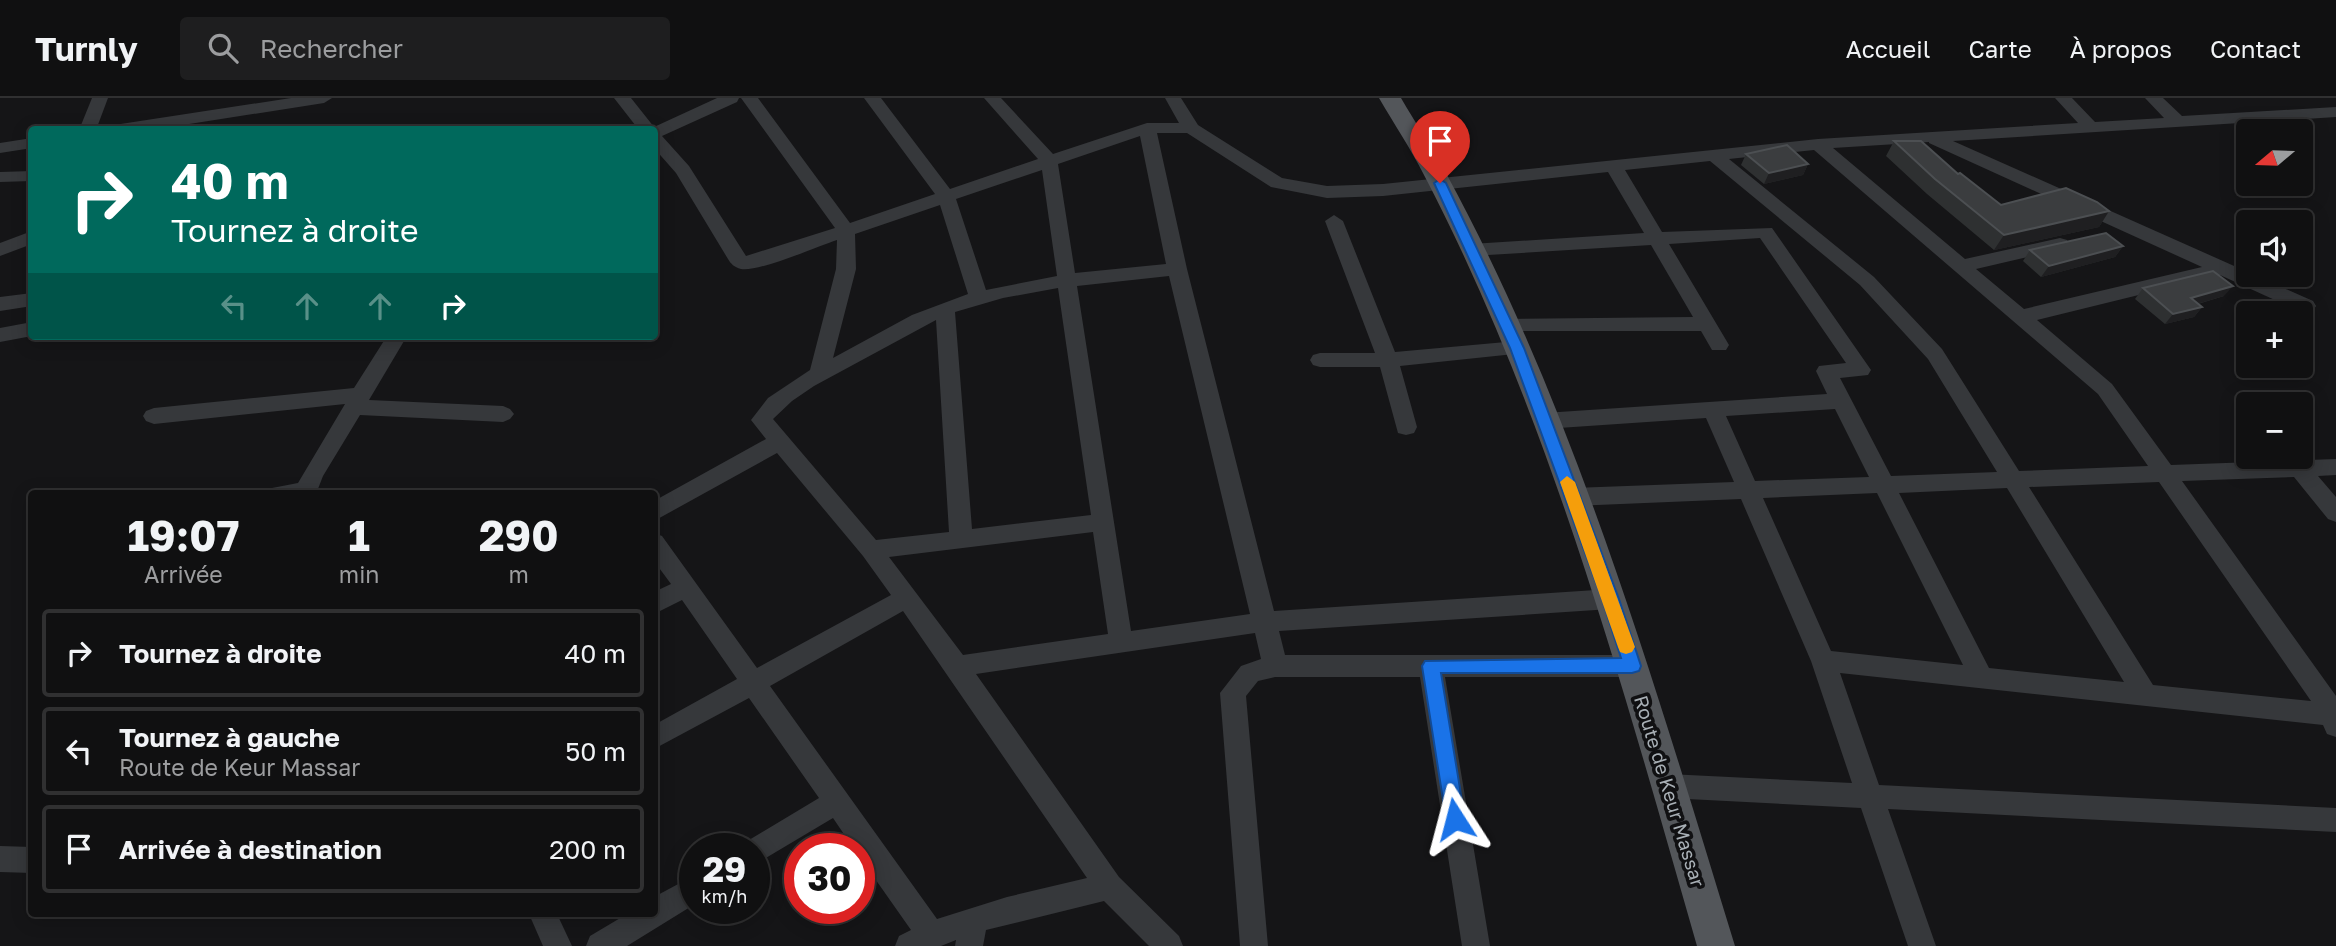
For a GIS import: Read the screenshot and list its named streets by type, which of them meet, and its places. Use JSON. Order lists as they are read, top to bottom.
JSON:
{
  "streets": {
    "main road": ["Route de Keur Massar"]
  },
  "north": "left",
  "page": {
    "header": "Turnly",
    "search": "Rechercher",
    "nav": [
      "Accueil",
      "Carte",
      "À propos",
      "Contact"
    ],
    "map_buttons": ["+", "−"],
    "turn": ["40 m", "Tournez à droite"],
    "eta": [
      "19:07",
      "Arrivée",
      "1",
      "min",
      "290",
      "m"
    ],
    "list": [
      {
        "name": "Tournez à droite",
        "value": "40 m"
      },
      {
        "name": "Tournez à gauche",
        "note": "Route de Keur Massar",
        "value": "50 m"
      },
      {
        "name": "Arrivée à destination",
        "value": "200 m"
      }
    ],
    "speed": "29 km/h",
    "limit": "30"
  }
}
